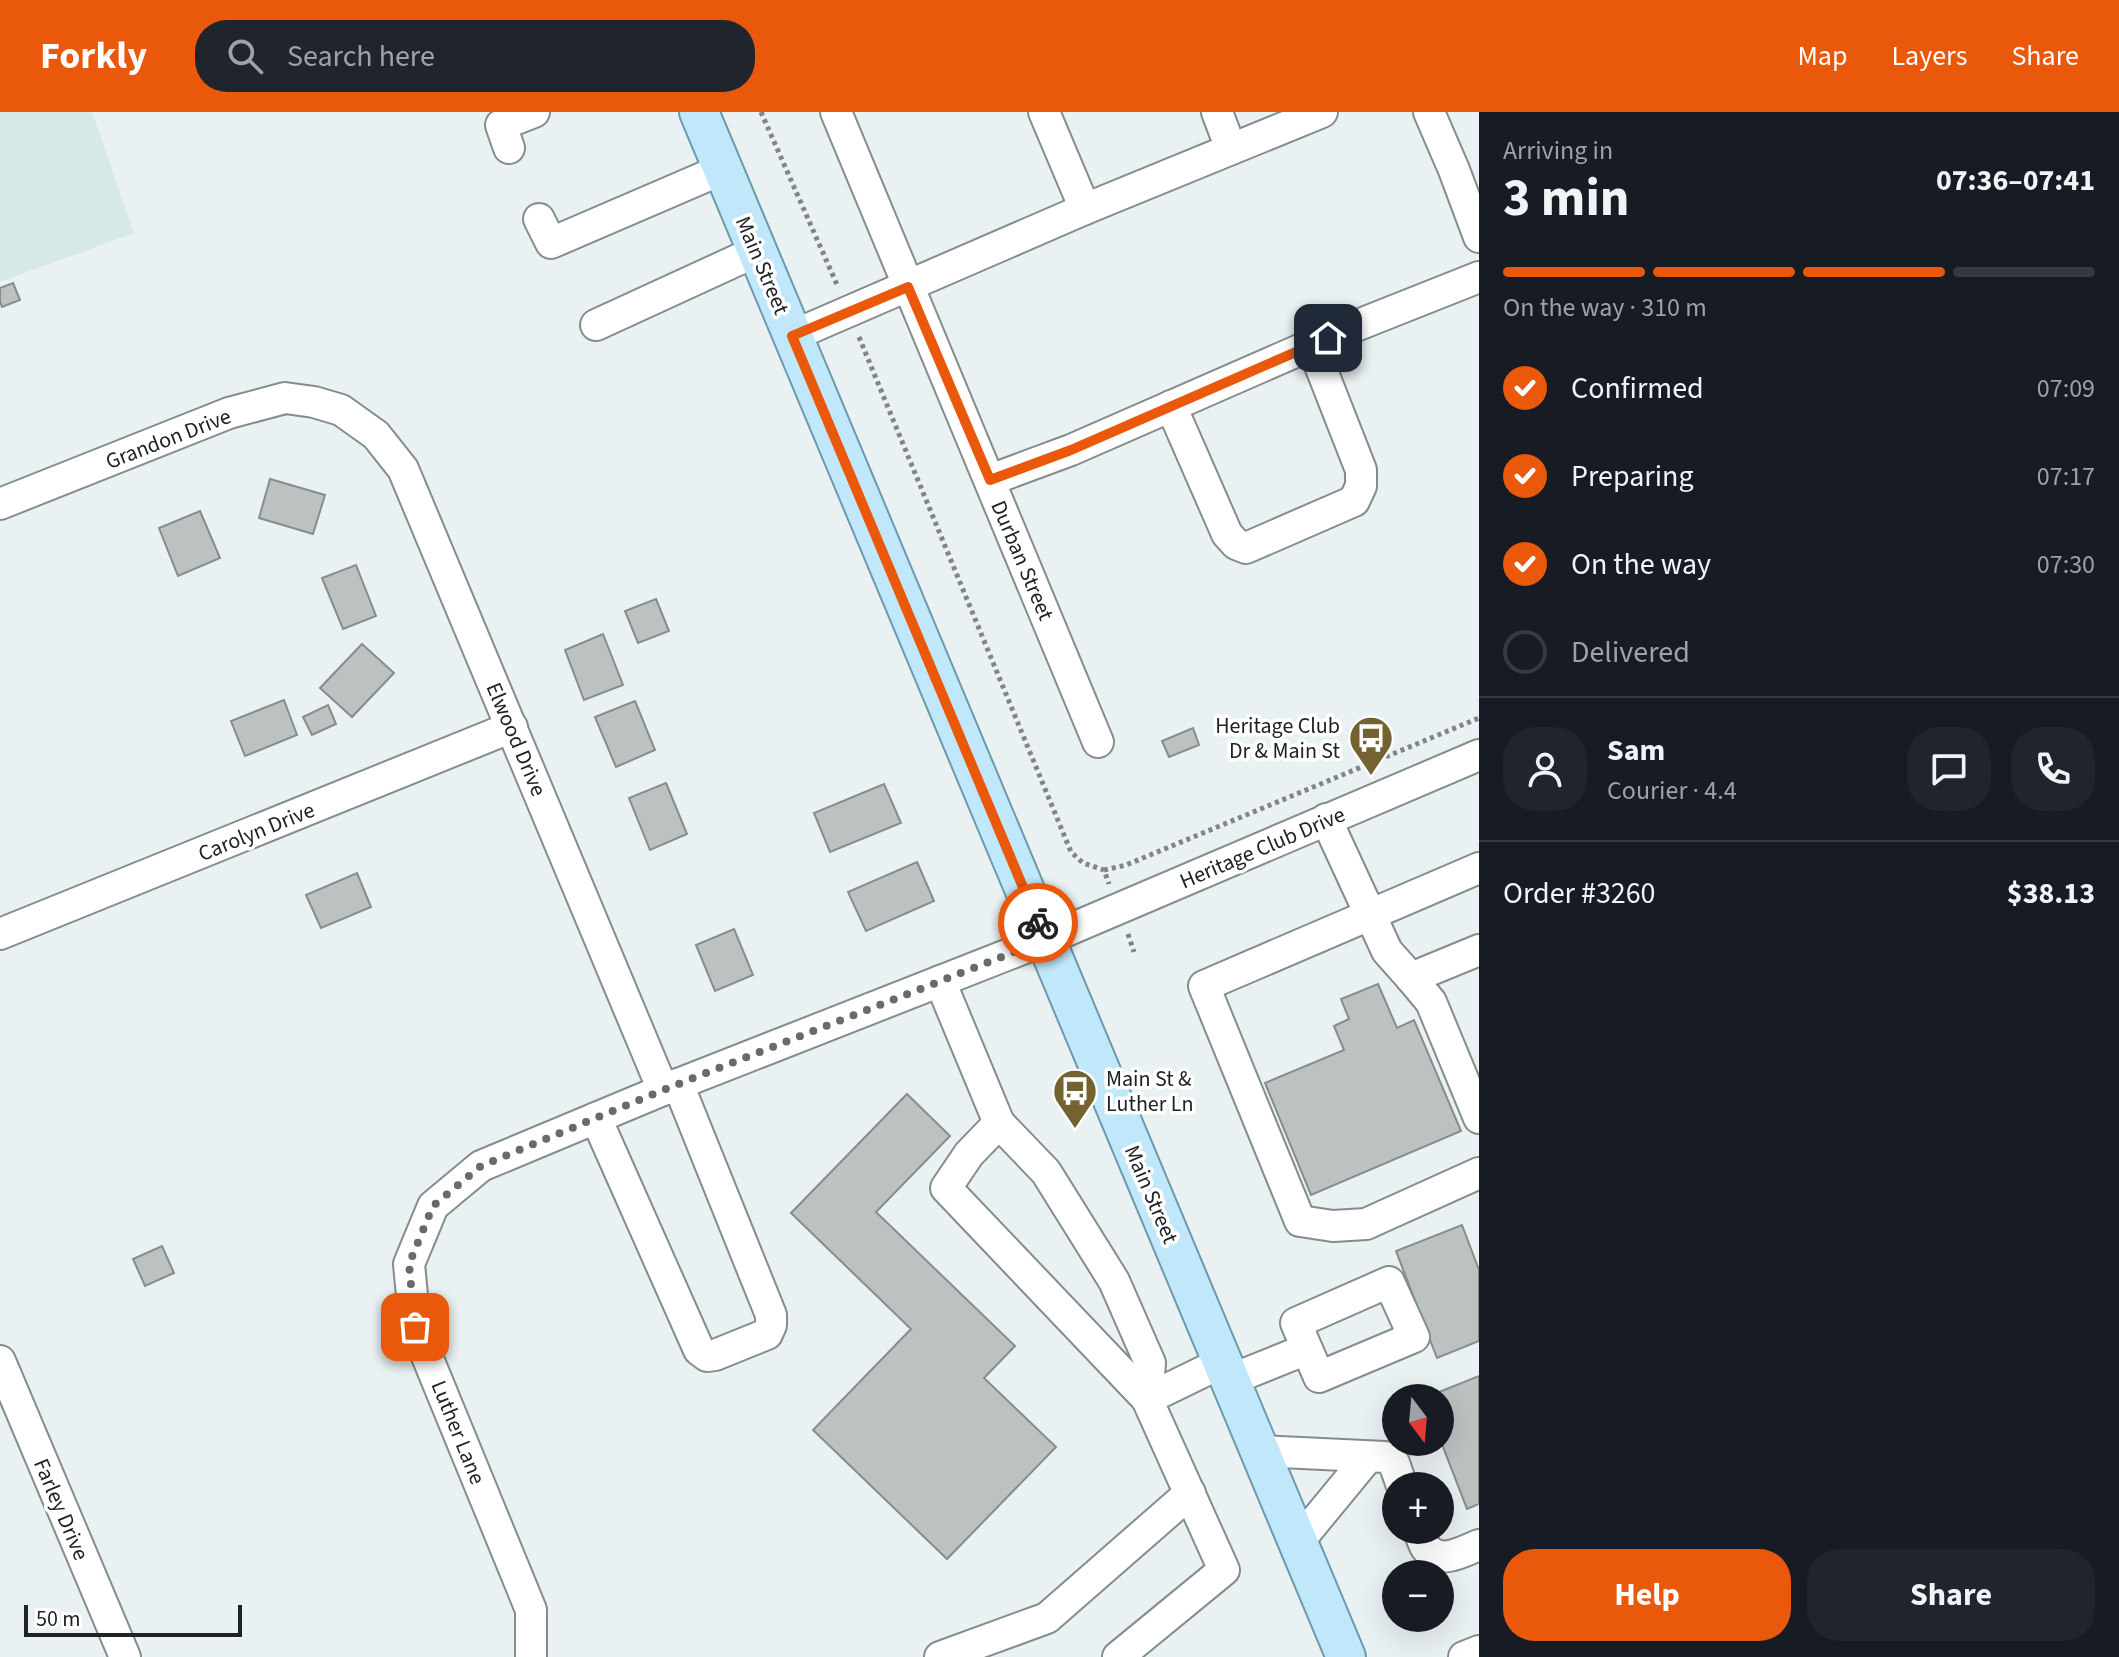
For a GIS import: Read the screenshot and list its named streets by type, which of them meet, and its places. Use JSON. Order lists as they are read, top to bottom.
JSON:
{
  "streets": {
    "main road": ["Main Street"],
    "street": [
      "Grandon Drive",
      "Durban Street",
      "Elwood Drive",
      "Carolyn Drive",
      "Heritage Club Drive",
      "Luther Lane",
      "Farley Drive"
    ]
  },
  "crossings": [
    ["Main Street", "Heritage Club Drive"],
    ["Main Street", "Luther Lane"],
    ["Grandon Drive", "Elwood Drive"],
    ["Elwood Drive", "Carolyn Drive"],
    ["Elwood Drive", "Luther Lane"],
    ["Heritage Club Drive", "Luther Lane"]
  ],
  "places": {
    "bus stop": ["Heritage Club Dr & Main St", "Main St & Luther Ln"]
  },
  "scale_bar": "50 m",
  "north": "bottom",
  "page": {
    "header": "Forkly",
    "search": "Search here",
    "nav": ["Map", "Layers", "Share"],
    "heading": ["3 min", "Arriving in", "07:36–07:41"],
    "panel": [
      "Sam",
      "Courier · 4.4",
      "Order #3260",
      "$38.13"
    ],
    "bar": "On the way · 310 m",
    "list": [
      ["Confirmed", "07:09"],
      ["Preparing", "07:17"],
      ["On the way", "07:30"],
      "Delivered"
    ],
    "map_buttons": ["+", "−"],
    "buttons": ["Help", "Share"],
    "scale": "50 m"
  }
}
